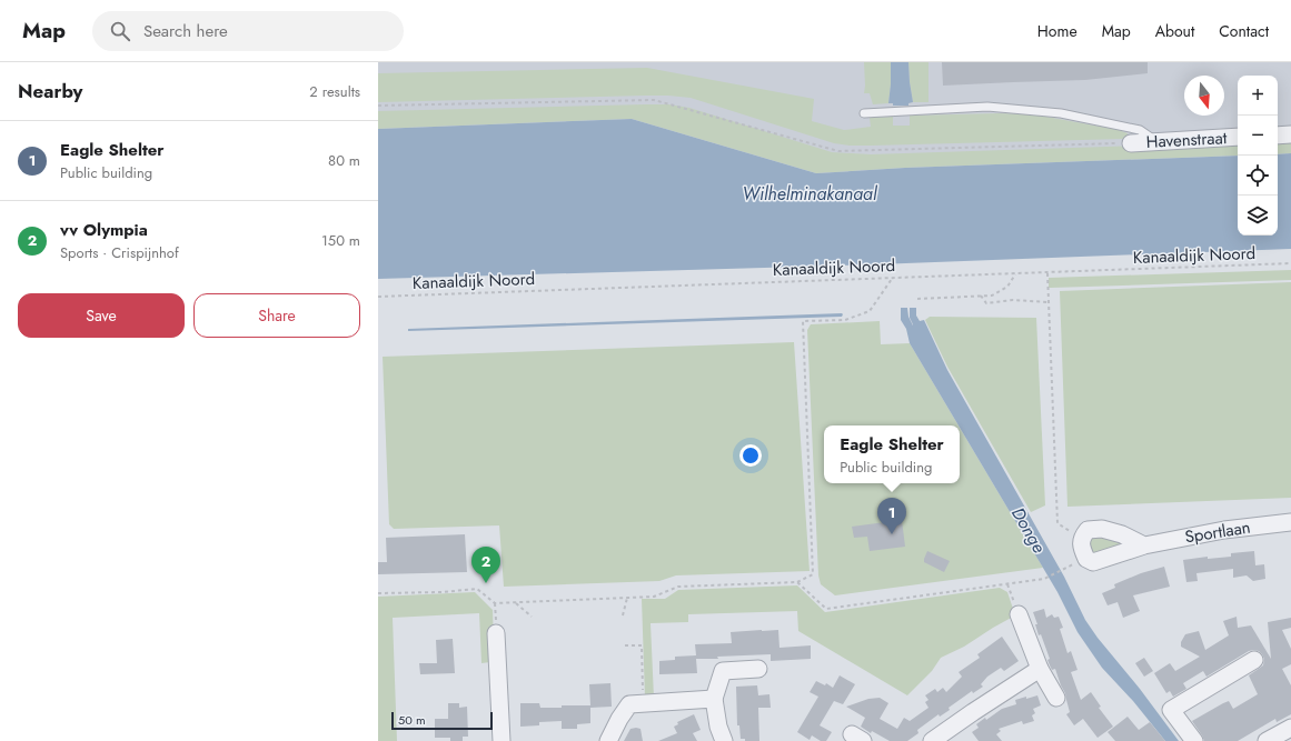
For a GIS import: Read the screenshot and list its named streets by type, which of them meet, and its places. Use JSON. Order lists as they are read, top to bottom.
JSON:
{
  "streets": {
    "street": ["Havenstraat", "Sportlaan"],
    "path": ["Kanaaldijk Noord"]
  },
  "water": ["Wilhelminakanaal", "Donge"],
  "scale_bar": "50 m",
  "north": "bottom",
  "page": {
    "header": "Map",
    "search": "Search here",
    "nav": [
      "Home",
      "Map",
      "About",
      "Contact"
    ],
    "heading": ["Nearby", "2 results"],
    "map_buttons": ["+", "−"],
    "list": [
      {
        "mark": "1",
        "name": "Eagle Shelter",
        "note": "Public building",
        "value": "80 m"
      },
      {
        "mark": "2",
        "name": "vv Olympia",
        "note": "Sports · Crispijnhof",
        "value": "150 m"
      }
    ],
    "buttons": ["Save", "Share"],
    "popup": ["Eagle Shelter", "Public building"],
    "pins": ["1", "2"],
    "scale": "50 m"
  }
}
